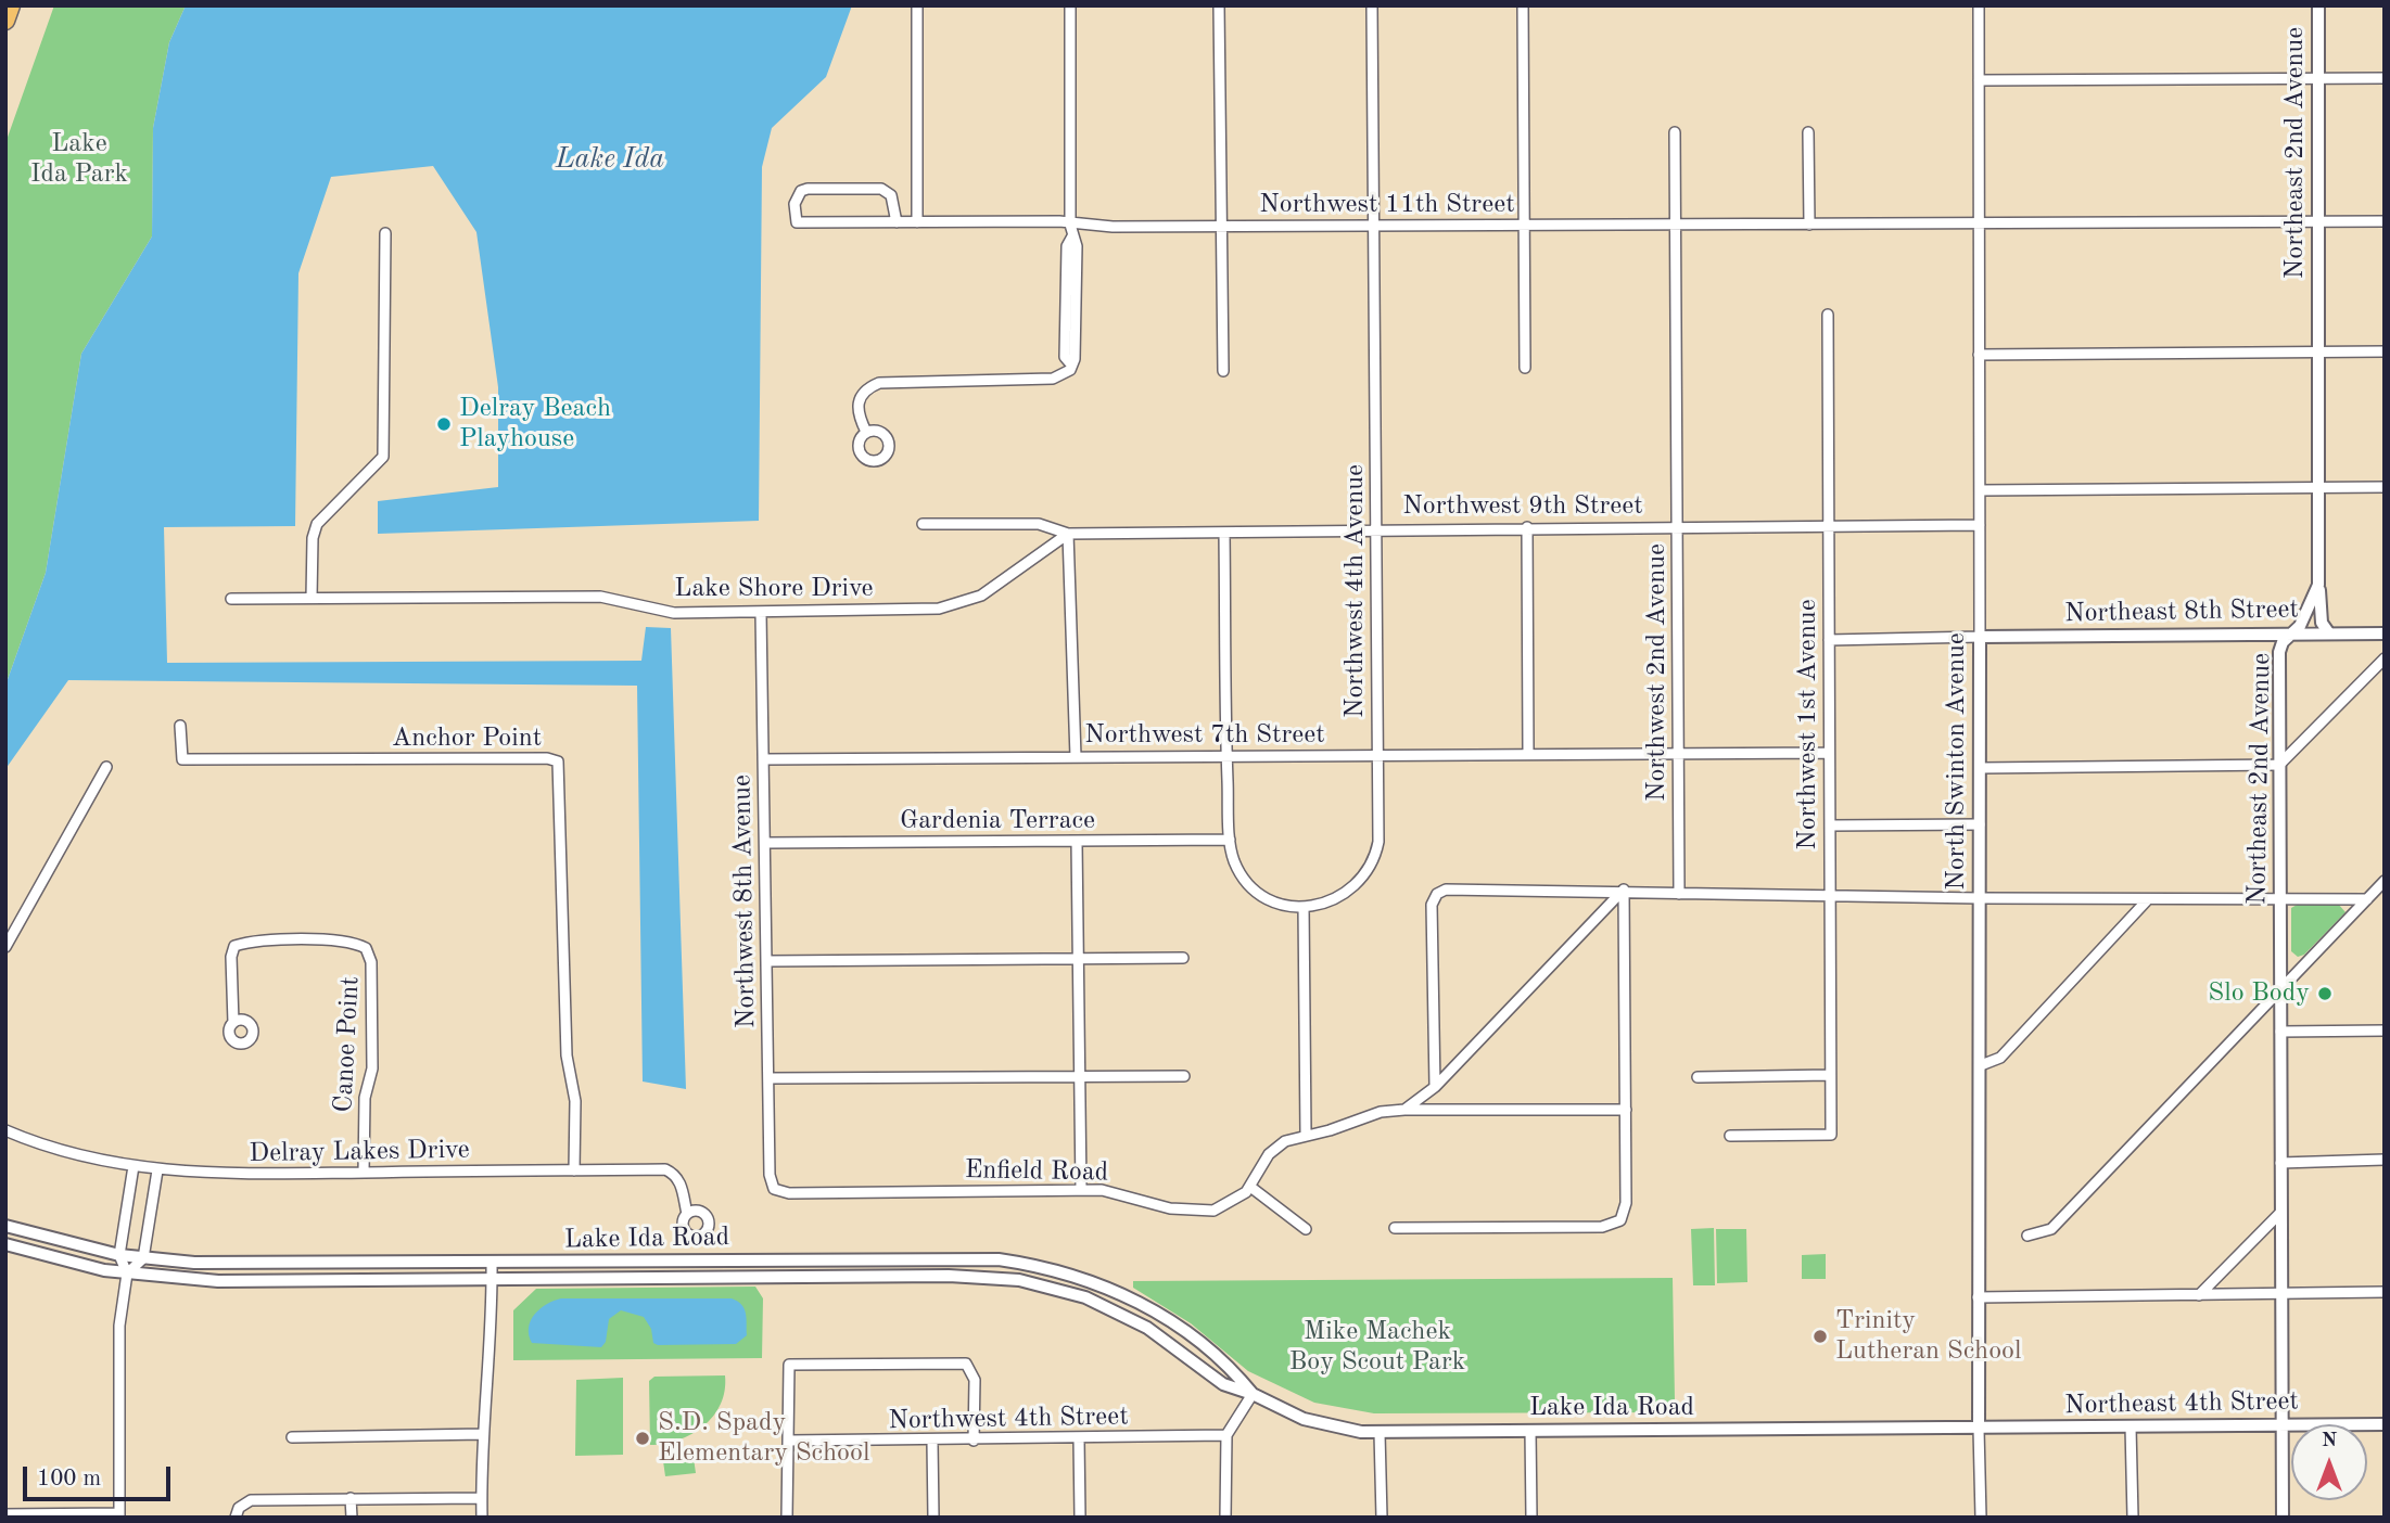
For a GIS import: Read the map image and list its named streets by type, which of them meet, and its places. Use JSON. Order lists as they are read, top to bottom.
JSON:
{
  "streets": {
    "street": [
      "Northeast 2nd Avenue",
      "Northwest 11th Street",
      "Northwest 9th Street",
      "Lake Shore Drive",
      "Northwest 4th Avenue",
      "Northeast 8th Street",
      "Northwest 2nd Avenue",
      "Northwest 1st Avenue",
      "Northwest 7th Street",
      "Anchor Point",
      "North Swinton Avenue",
      "Gardenia Terrace",
      "Northwest 8th Avenue",
      "Canoe Point",
      "Delray Lakes Drive",
      "Enfield Road",
      "Lake Ida Road",
      "Northeast 4th Street",
      "Northwest 4th Street"
    ]
  },
  "crossings": [
    ["Northeast 2nd Avenue", "Northwest 11th Street"],
    ["Northeast 2nd Avenue", "Northeast 8th Street"],
    ["Northeast 2nd Avenue", "Northeast 4th Street"],
    ["Northwest 11th Street", "Northwest 4th Avenue"],
    ["Northwest 11th Street", "Northwest 2nd Avenue"],
    ["Northwest 11th Street", "North Swinton Avenue"],
    ["Northwest 9th Street", "Lake Shore Drive"],
    ["Northwest 9th Street", "Northwest 4th Avenue"],
    ["Northwest 9th Street", "Northwest 2nd Avenue"],
    ["Northwest 9th Street", "Northwest 1st Avenue"],
    ["Northwest 9th Street", "North Swinton Avenue"],
    ["Lake Shore Drive", "Northwest 8th Avenue"],
    ["Northwest 4th Avenue", "Northwest 7th Street"],
    ["Northwest 4th Avenue", "Gardenia Terrace"],
    ["Northeast 8th Street", "North Swinton Avenue"],
    ["Northwest 2nd Avenue", "Northwest 7th Street"],
    ["Northwest 1st Avenue", "Northwest 7th Street"],
    ["Northwest 7th Street", "Gardenia Terrace"],
    ["Northwest 7th Street", "Northwest 8th Avenue"],
    ["Anchor Point", "Delray Lakes Drive"],
    ["North Swinton Avenue", "Lake Ida Road"],
    ["North Swinton Avenue", "Northeast 4th Street"],
    ["Gardenia Terrace", "Northwest 8th Avenue"],
    ["Northwest 8th Avenue", "Enfield Road"],
    ["Canoe Point", "Delray Lakes Drive"],
    ["Lake Ida Road", "Northeast 4th Street"]
  ],
  "water": ["Lake Ida"],
  "parks": ["Lake Ida Park", "Mike Machek Boy Scout Park"],
  "places": [
    "Delray Beach Playhouse",
    "Slo Body",
    "Trinity Lutheran School",
    "S.D. Spady Elementary School"
  ],
  "scale_bar": "100 m",
  "north": "top"
}
